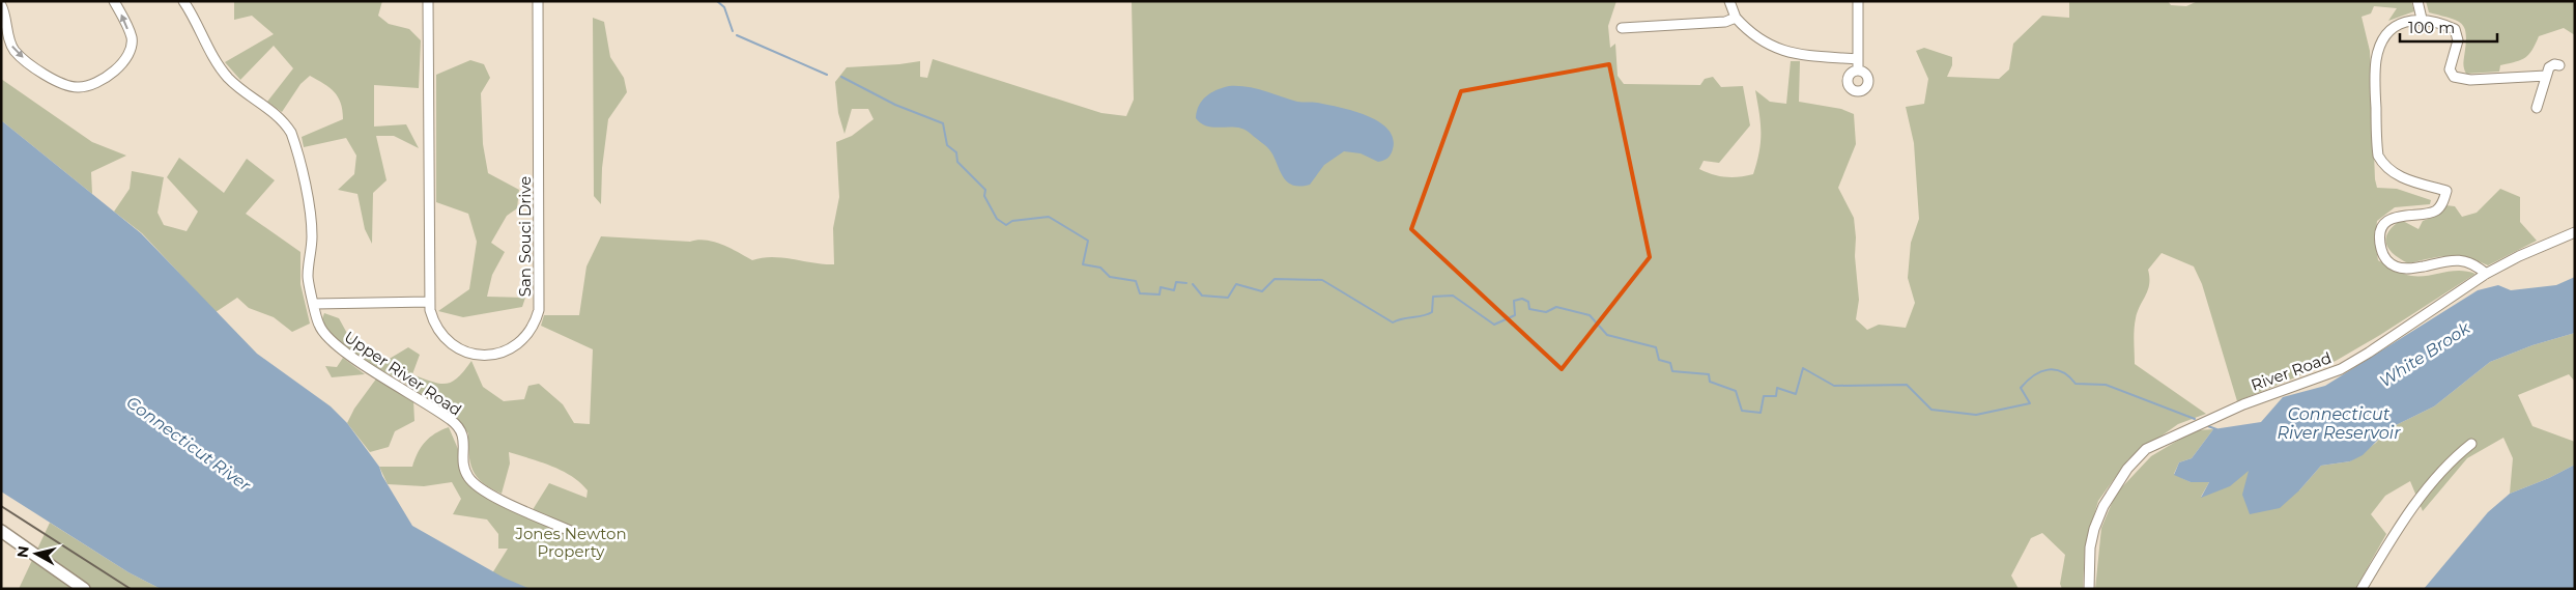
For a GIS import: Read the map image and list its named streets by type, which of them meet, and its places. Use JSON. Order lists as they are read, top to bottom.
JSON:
{
  "streets": {
    "street": ["San Souci Drive", "River Road", "Upper River Road"]
  },
  "water": ["White Brook", "Connecticut River Reservoir", "Connecticut River"],
  "parks": ["Jones Newton Property"],
  "scale_bar": "100 m",
  "north": "left"
}
